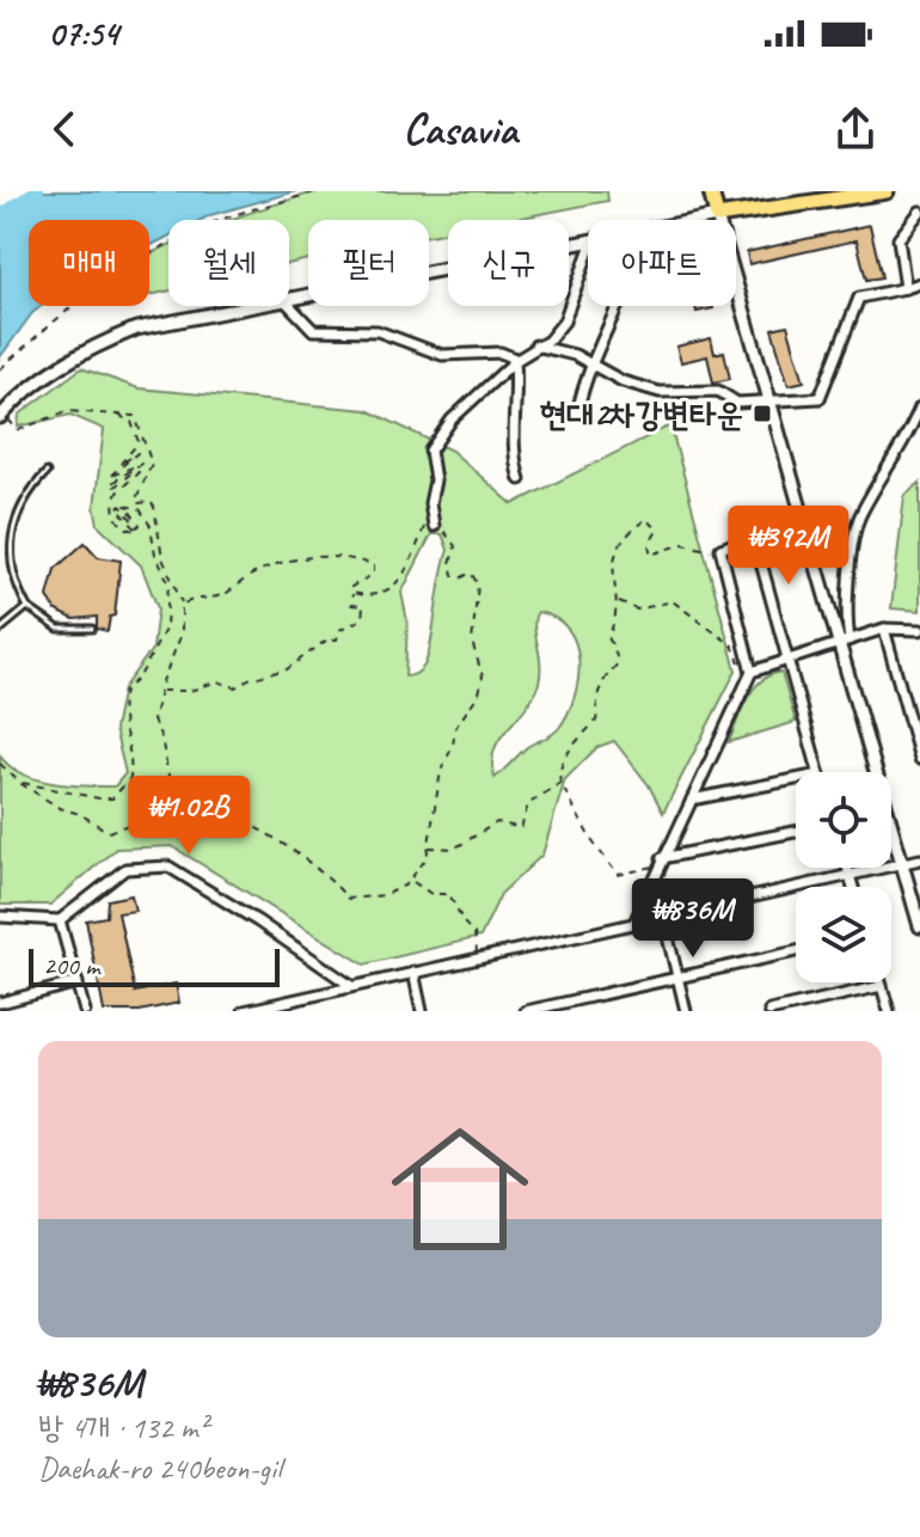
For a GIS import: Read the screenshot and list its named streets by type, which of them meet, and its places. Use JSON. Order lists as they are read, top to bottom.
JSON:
{
  "places": {
    "transit": ["현대2차강변타운"]
  },
  "scale_bar": "200 m",
  "page": {
    "status": "07:54",
    "header": "Casavia",
    "chip": [
      "매매",
      "월세",
      "필터",
      "신규",
      "아파트"
    ],
    "price": ["₩392M", "₩1.02B", "₩836M"],
    "scale": "200 m",
    "list": [
      {
        "name": "₩836M",
        "note": "방 4개 · 132 m² · Daehak-ro 240beon-gil"
      }
    ]
  }
}
